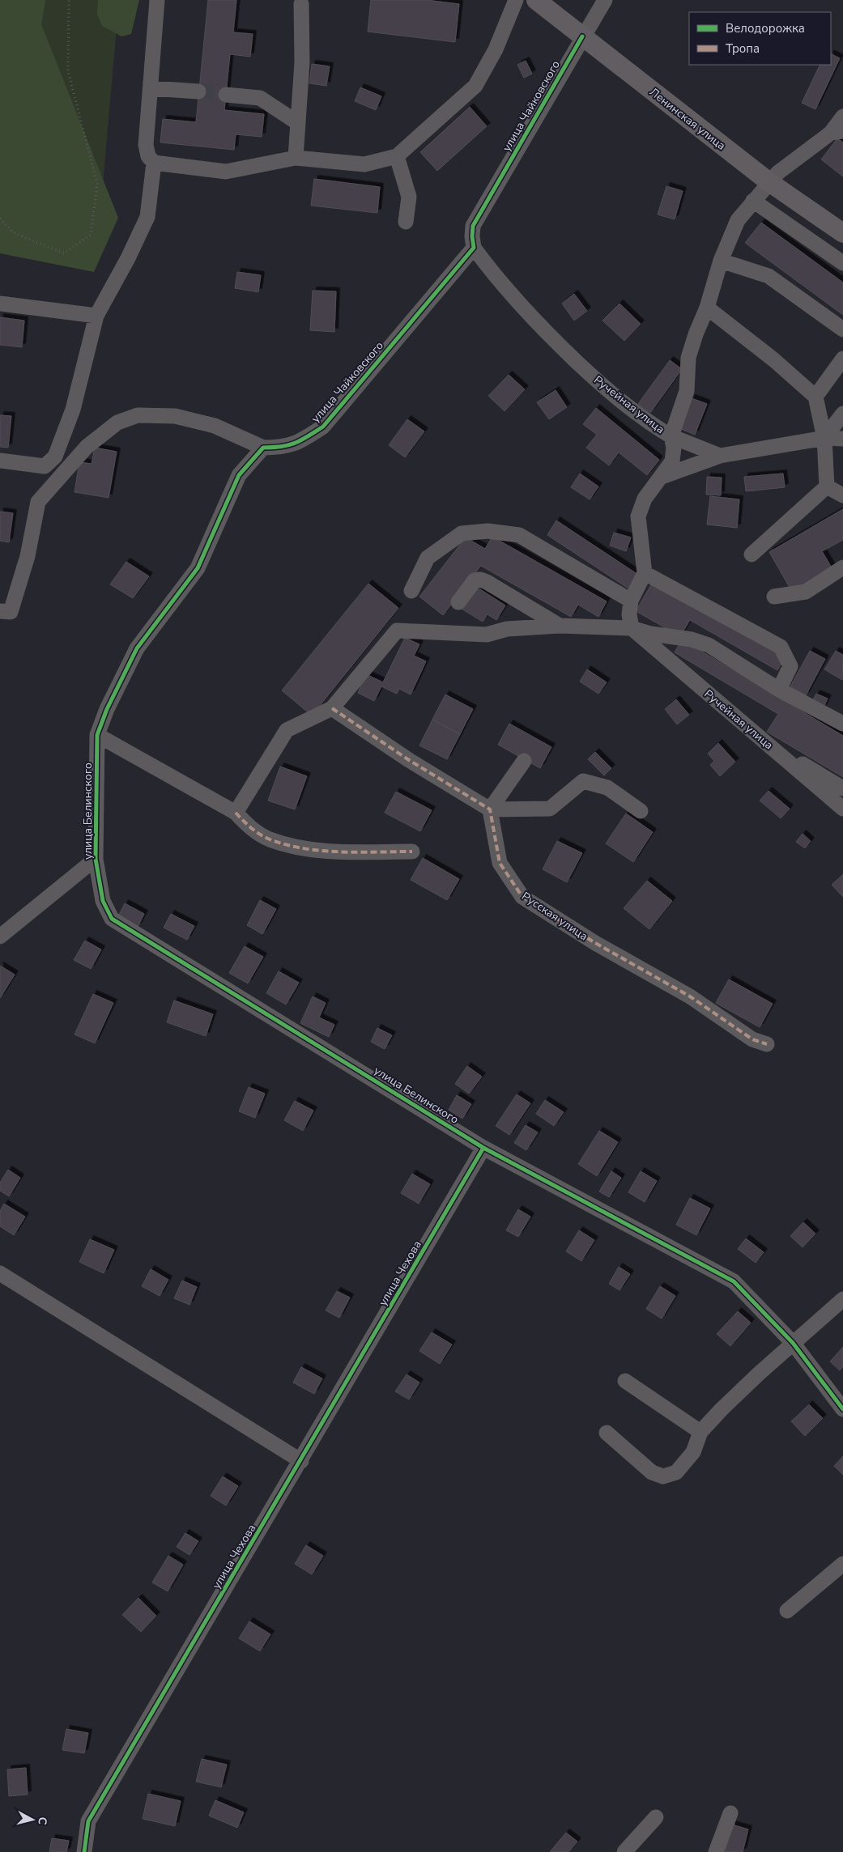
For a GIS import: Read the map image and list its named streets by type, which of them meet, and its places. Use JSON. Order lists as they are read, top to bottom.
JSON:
{
  "streets": {
    "main road": ["Ленинская улица"],
    "street": [
      "улица Чайковского",
      "Ручейная улица",
      "улица Белинского",
      "Русская улица",
      "улица Чехова"
    ]
  },
  "crossings": [
    ["улица Чайковского", "Ленинская улица"],
    ["улица Чайковского", "Ручейная улица"],
    ["улица Белинского", "улица Чехова"]
  ],
  "legend": ["Велодорожка", "Тропа"],
  "north": "right"
}
